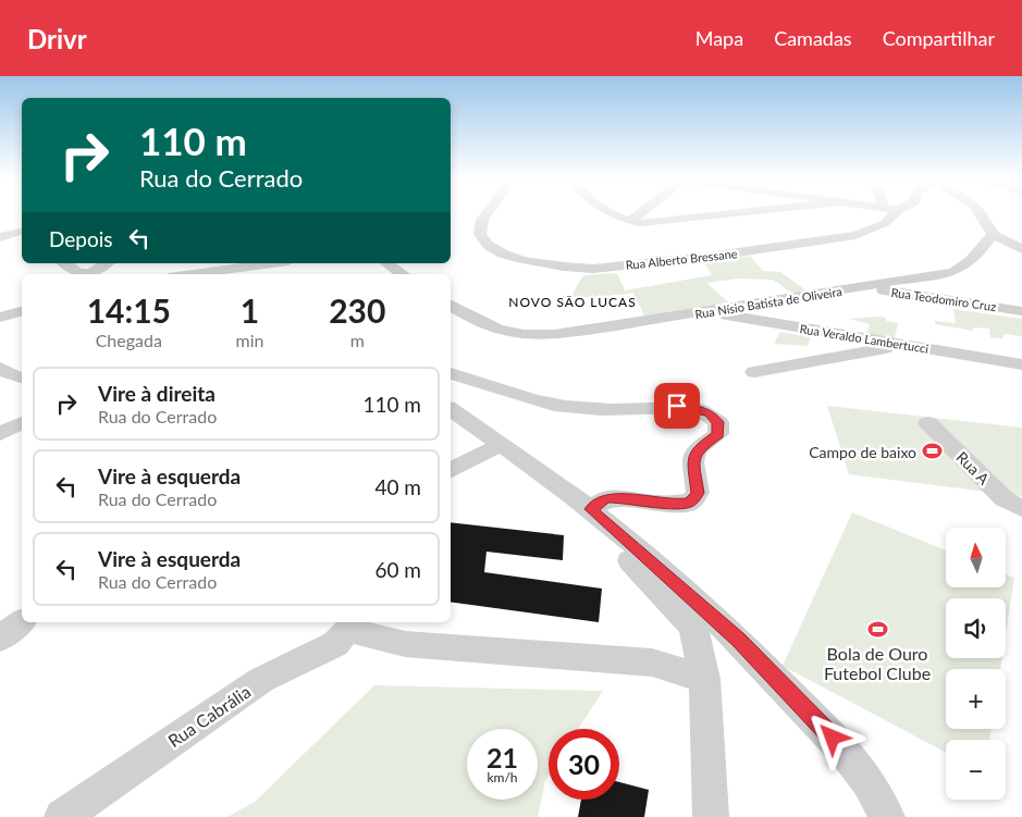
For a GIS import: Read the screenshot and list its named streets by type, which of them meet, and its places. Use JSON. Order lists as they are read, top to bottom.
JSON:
{
  "streets": {
    "street": [
      "Rua Alberto Bressane",
      "Rua Teodomiro Cruz",
      "Rua Nísio Batista de Oliveira",
      "Rua Veraldo Lambertucci",
      "Rua A",
      "Rua Cabrália"
    ]
  },
  "crossings": [
    ["Rua Teodomiro Cruz", "Rua Nísio Batista de Oliveira"],
    ["Rua Nísio Batista de Oliveira", "Rua Veraldo Lambertucci"]
  ],
  "districts": ["NOVO SÃO LUCAS"],
  "places": {
    "sports": ["Campo de baixo", "Bola de Ouro Futebol Clube"]
  },
  "north": "top",
  "page": {
    "header": "Drivr",
    "nav": ["Mapa", "Camadas", "Compartilhar"],
    "turn": ["110 m", "Rua do Cerrado"],
    "then": "Depois",
    "eta": [
      "14:15",
      "Chegada",
      "1",
      "min",
      "230",
      "m"
    ],
    "list": [
      {
        "name": "Vire à direita",
        "note": "Rua do Cerrado",
        "value": "110 m"
      },
      {
        "name": "Vire à esquerda",
        "note": "Rua do Cerrado",
        "value": "40 m"
      },
      {
        "name": "Vire à esquerda",
        "note": "Rua do Cerrado",
        "value": "60 m"
      }
    ],
    "map_buttons": ["+", "−"],
    "speed": "21 km/h",
    "limit": "30"
  }
}
